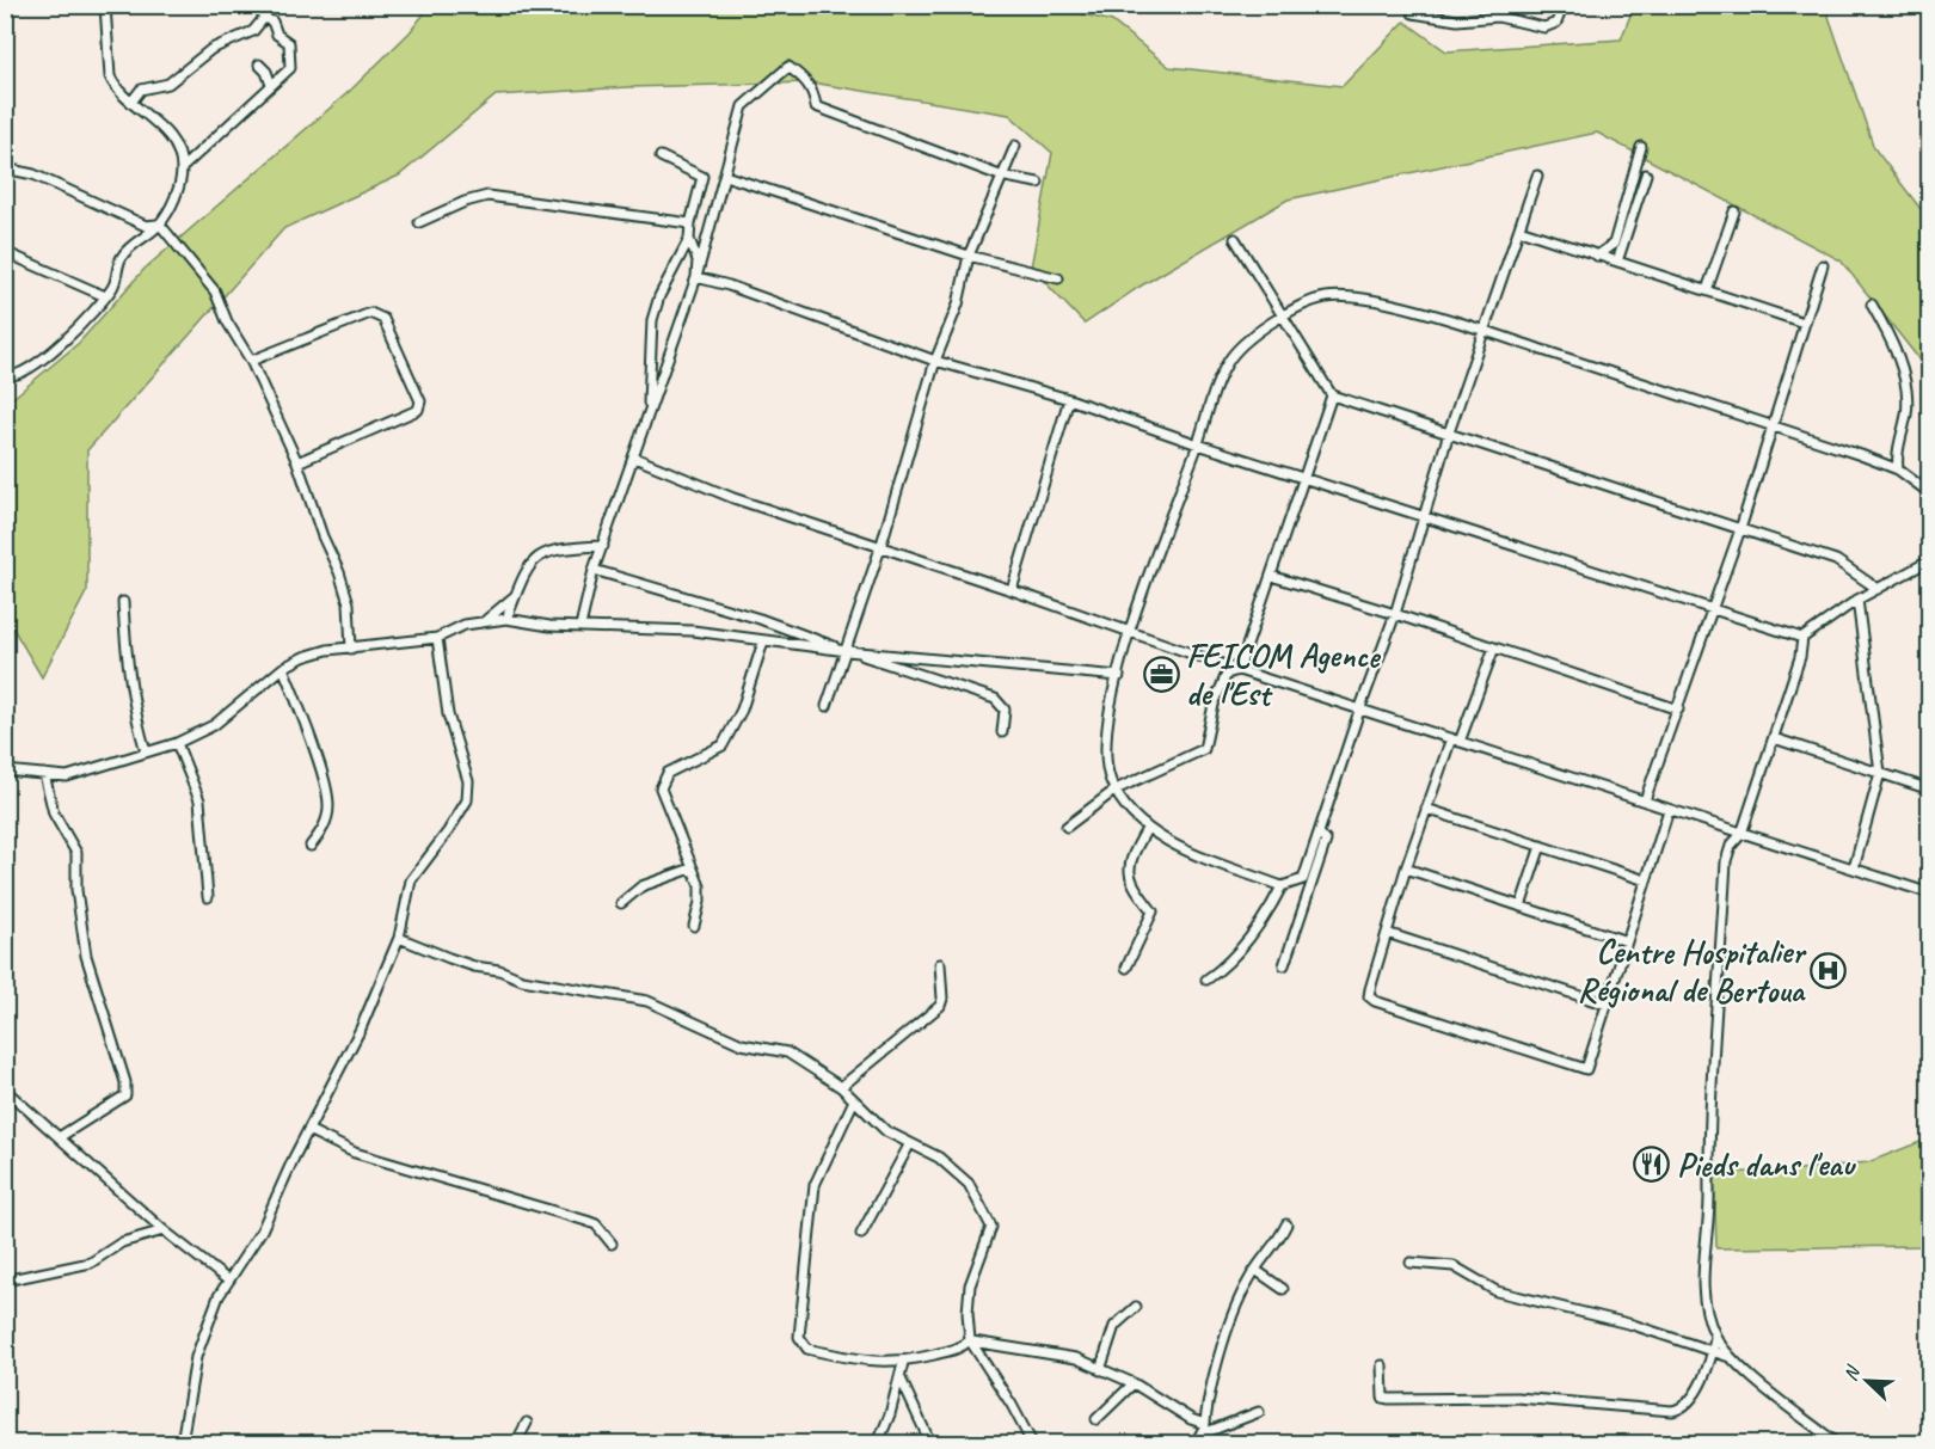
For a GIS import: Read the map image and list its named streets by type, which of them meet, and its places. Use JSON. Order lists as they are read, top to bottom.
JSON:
{
  "places": {
    "office": ["FEICOM Agence de l'Est"],
    "hospital": ["Centre Hospitalier Régional de Bertoua"],
    "restaurant": ["Pieds dans l'eau"]
  },
  "north": "top left"
}
